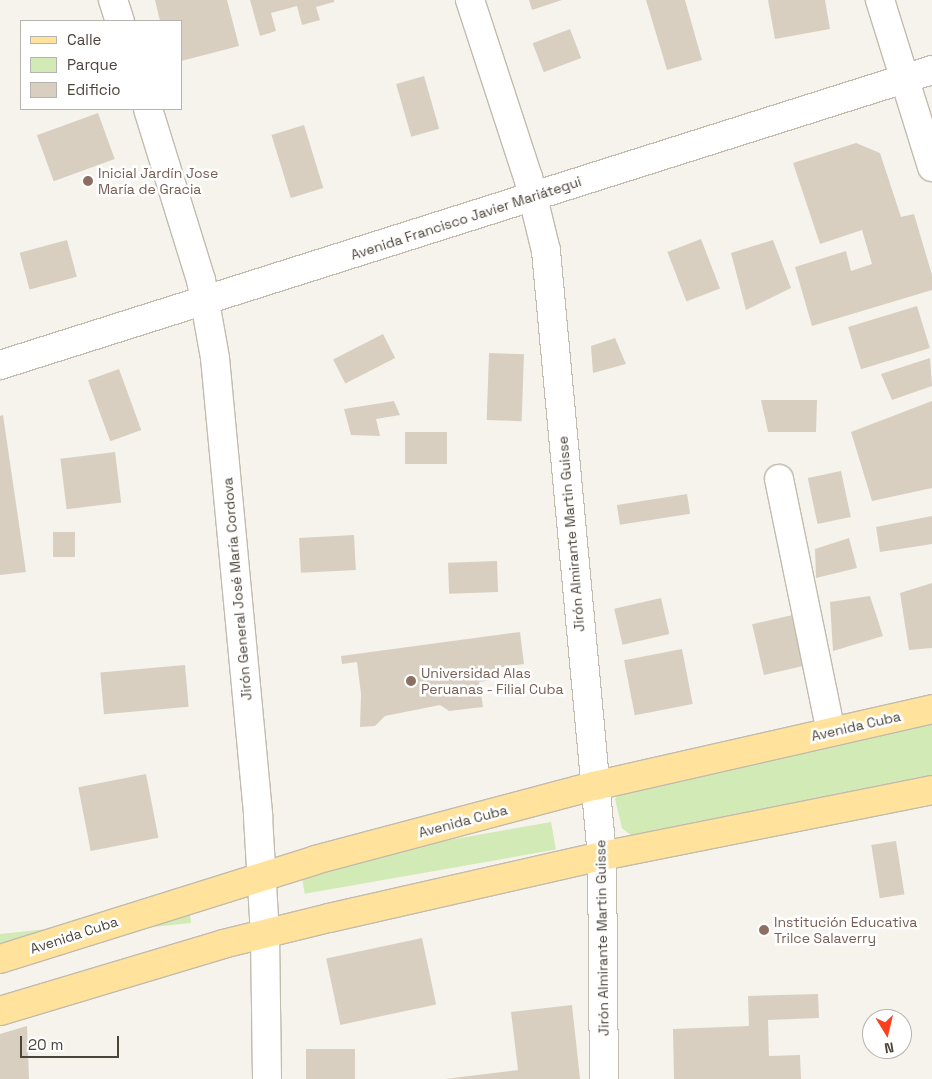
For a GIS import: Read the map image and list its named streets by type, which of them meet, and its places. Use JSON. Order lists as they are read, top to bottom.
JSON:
{
  "streets": {
    "main road": ["Avenida Cuba"],
    "street": ["Avenida Francisco Javier Mariátegui", "Jirón Almirante Martin Guisse", "Jirón General José María Cordova"]
  },
  "crossings": [
    ["Avenida Francisco Javier Mariátegui", "Jirón Almirante Martin Guisse"],
    ["Avenida Francisco Javier Mariátegui", "Jirón General José María Cordova"],
    ["Jirón Almirante Martin Guisse", "Avenida Cuba"],
    ["Jirón General José María Cordova", "Avenida Cuba"]
  ],
  "places": ["Inicial Jardín Jose María de Gracia", "Universidad Alas Peruanas - Filial Cuba", "Institución Educativa Trilce Salaverry"],
  "legend": ["Calle", "Parque", "Edificio"],
  "scale_bar": "20 m",
  "north": "bottom"
}
